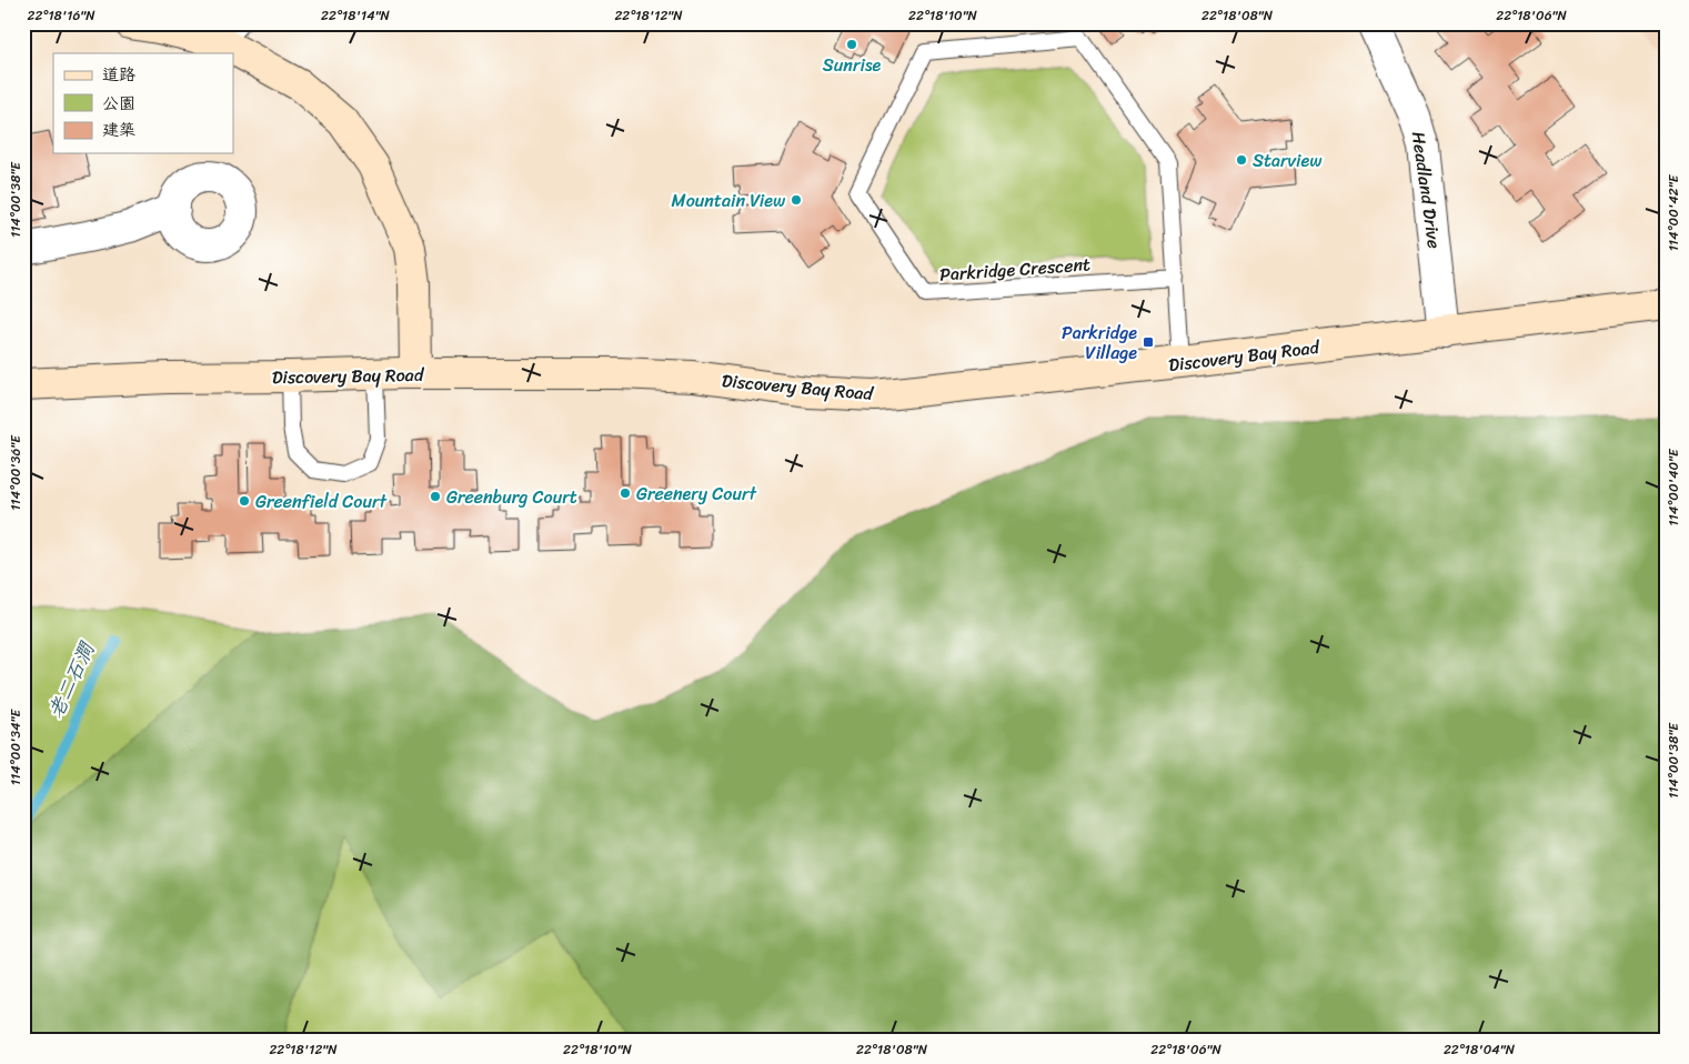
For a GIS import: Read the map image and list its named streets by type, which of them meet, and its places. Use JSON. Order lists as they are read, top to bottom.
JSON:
{
  "streets": {
    "street": ["Headland Drive", "Discovery Bay Road"],
    "lane": ["Parkridge Crescent"]
  },
  "crossings": [
    ["Headland Drive", "Discovery Bay Road"],
    ["Parkridge Crescent", "Discovery Bay Road"]
  ],
  "water": ["老二石澗"],
  "places": {
    "other": [
      "Sunrise",
      "Starview",
      "Mountain View",
      "Greenery Court",
      "Greenburg Court",
      "Greenfield Court"
    ],
    "transit": ["Parkridge Village"]
  },
  "legend": ["道路", "公園", "建築"],
  "coordinates": [
    "22°18'16\"N",
    "22°18'14\"N",
    "22°18'12\"N",
    "22°18'10\"N",
    "22°18'08\"N",
    "22°18'06\"N",
    "114°00'38\"E",
    "114°00'42\"E",
    "114°00'36\"E",
    "114°00'40\"E",
    "114°00'34\"E",
    "22°18'04\"N"
  ]
}
